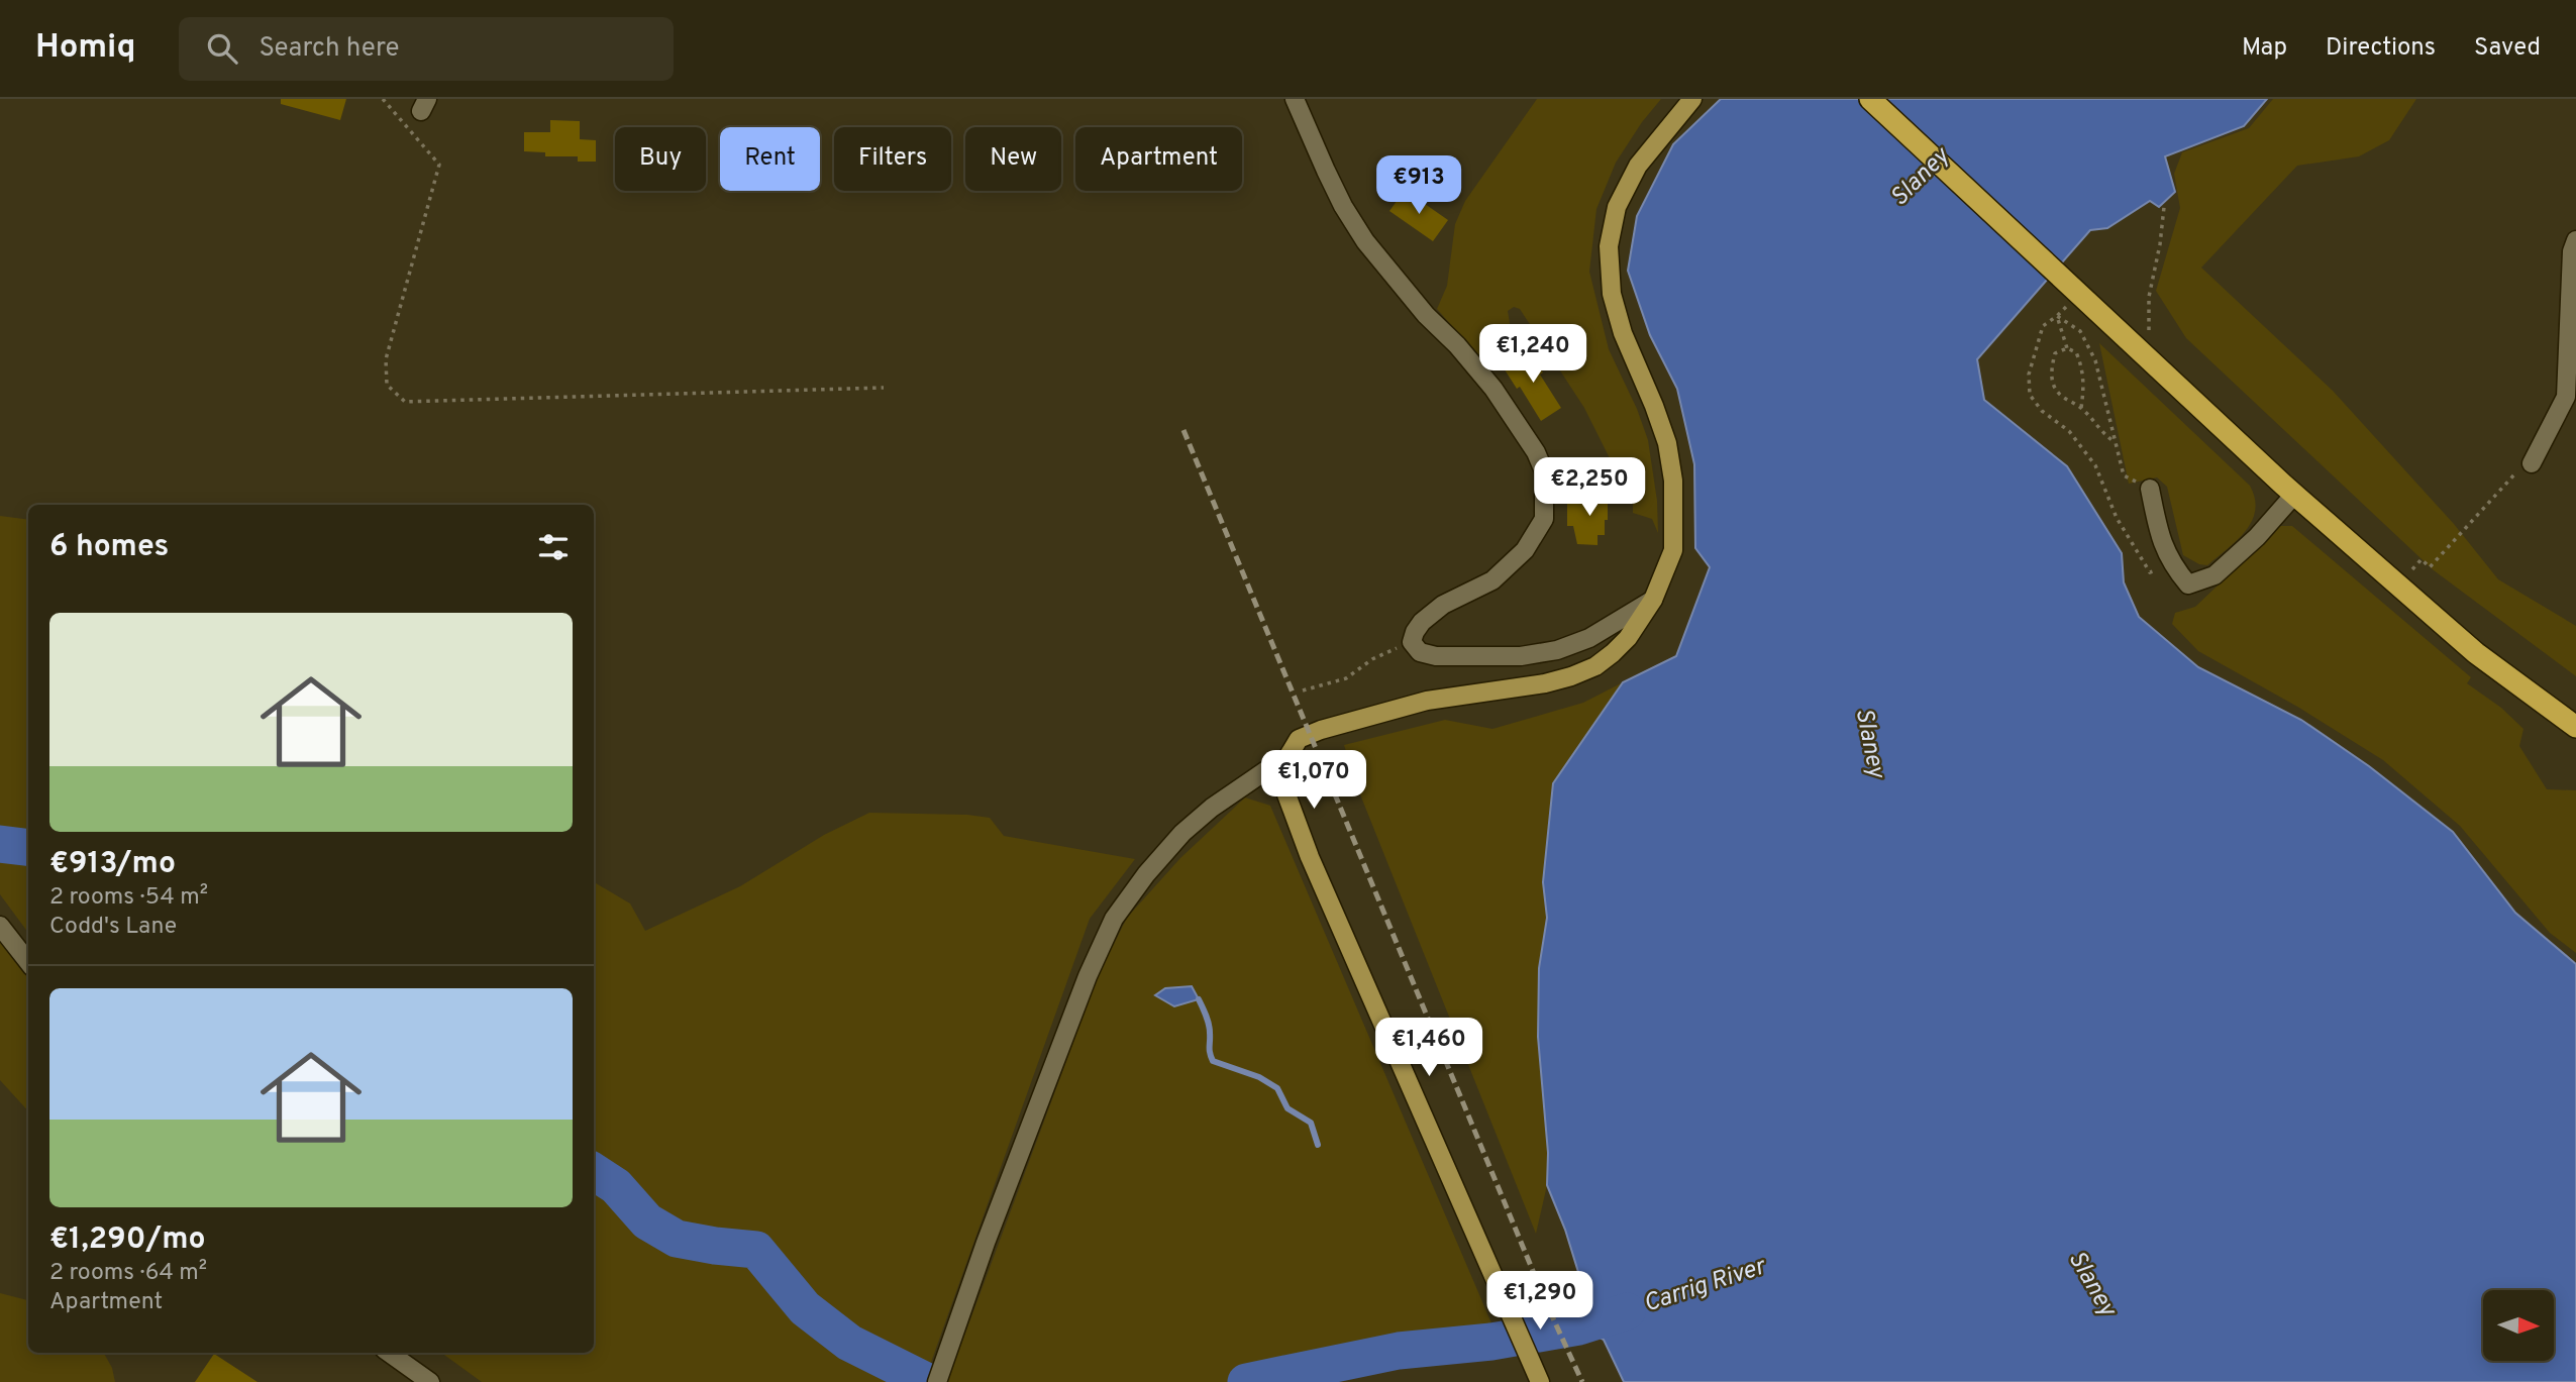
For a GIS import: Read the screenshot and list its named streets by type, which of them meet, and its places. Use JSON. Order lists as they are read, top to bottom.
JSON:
{
  "water": ["Slaney", "Carrig River"],
  "north": "right",
  "page": {
    "header": "Homiq",
    "search": "Search here",
    "nav": ["Map", "Directions", "Saved"],
    "chip": [
      "Buy",
      "Rent",
      "Filters",
      "New",
      "Apartment"
    ],
    "price": [
      "€913",
      "€1,240",
      "€2,250",
      "€1,070",
      "€1,460",
      "€1,290"
    ],
    "heading": "6 homes",
    "list": [
      {
        "name": "€913/mo",
        "note": "2 rooms · 54 m² · Codd's Lane"
      },
      {
        "name": "€1,290/mo",
        "note": "2 rooms · 64 m² · Apartment"
      }
    ]
  }
}
